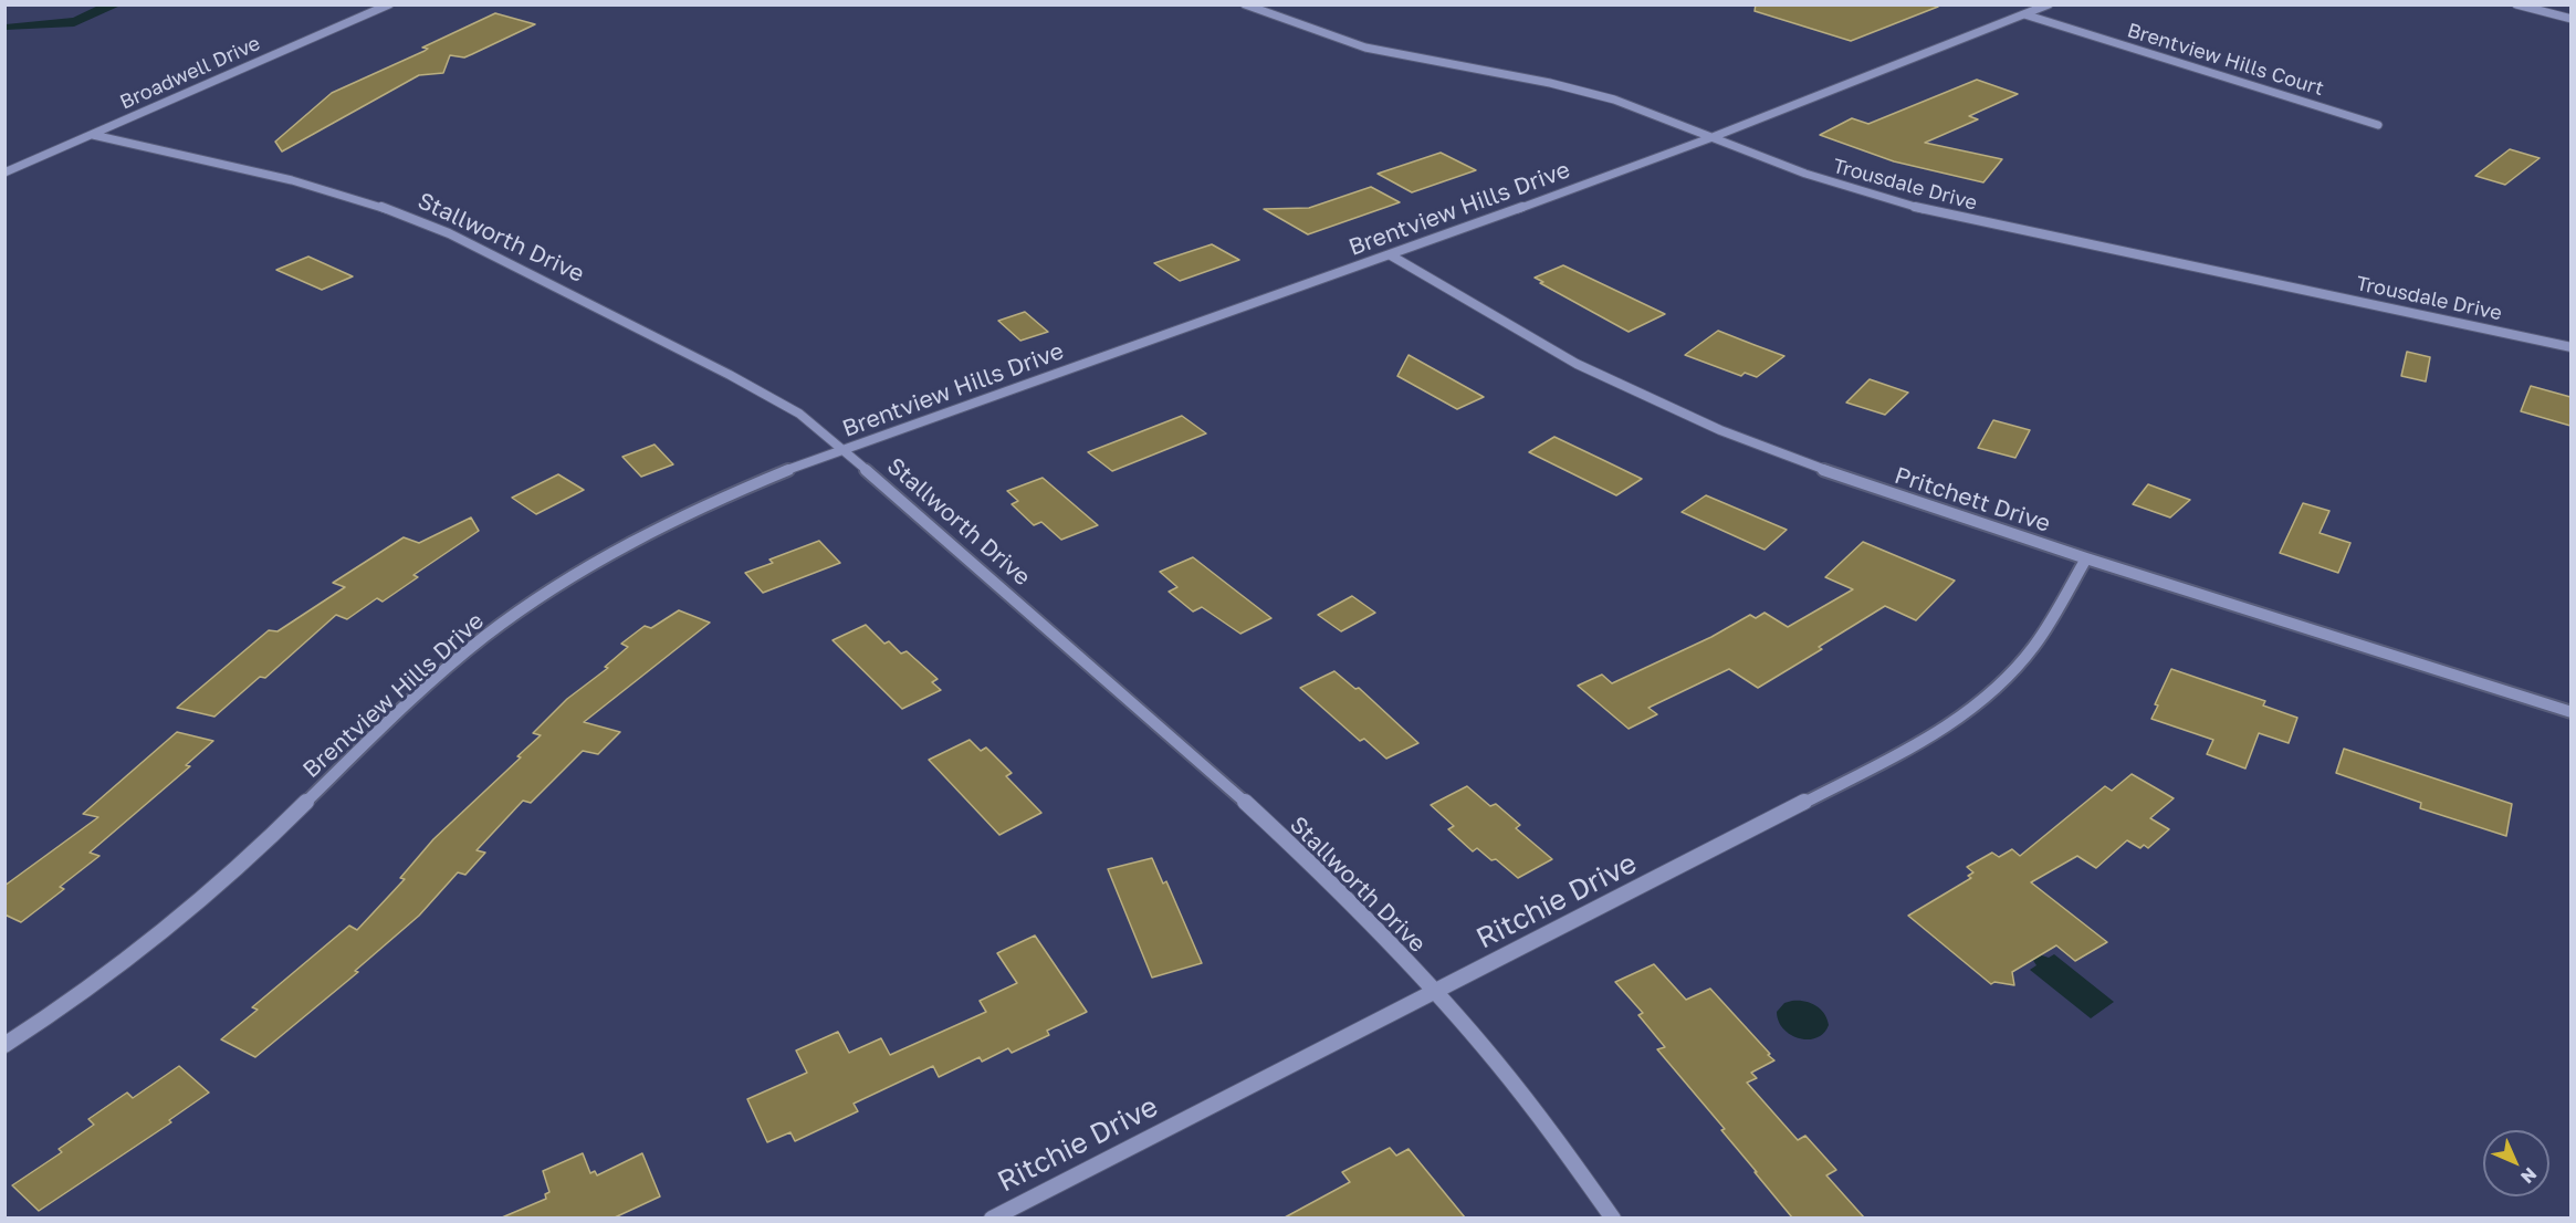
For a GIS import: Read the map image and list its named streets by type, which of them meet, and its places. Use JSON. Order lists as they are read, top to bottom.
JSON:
{
  "streets": {
    "street": [
      "Brentview Hills Court",
      "Broadwell Drive",
      "Trousdale Drive",
      "Brentview Hills Drive",
      "Stallworth Drive",
      "Pritchett Drive",
      "Ritchie Drive"
    ]
  },
  "crossings": [
    ["Brentview Hills Court", "Brentview Hills Drive"],
    ["Broadwell Drive", "Stallworth Drive"],
    ["Trousdale Drive", "Brentview Hills Drive"],
    ["Brentview Hills Drive", "Stallworth Drive"],
    ["Brentview Hills Drive", "Pritchett Drive"],
    ["Stallworth Drive", "Ritchie Drive"],
    ["Pritchett Drive", "Ritchie Drive"]
  ],
  "north": "bottom right"
}
